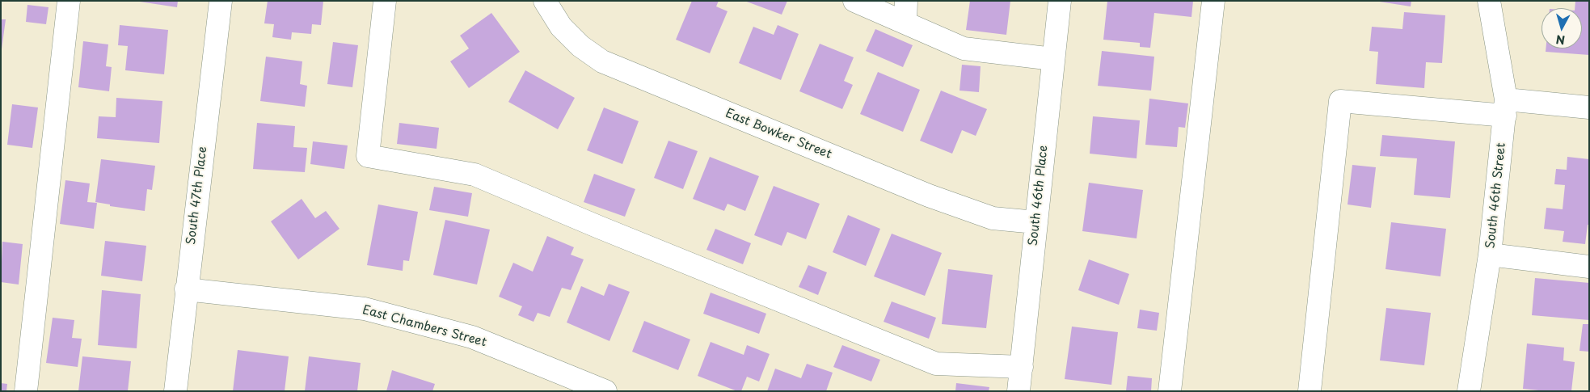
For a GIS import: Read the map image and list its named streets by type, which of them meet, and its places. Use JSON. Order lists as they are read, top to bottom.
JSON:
{
  "streets": {
    "street": [
      "East Bowker Street",
      "South 47th Place",
      "South 46th Place",
      "South 46th Street",
      "East Chambers Street"
    ]
  },
  "crossings": [
    ["East Bowker Street", "South 46th Place"],
    ["South 47th Place", "East Chambers Street"]
  ],
  "north": "bottom"
}
